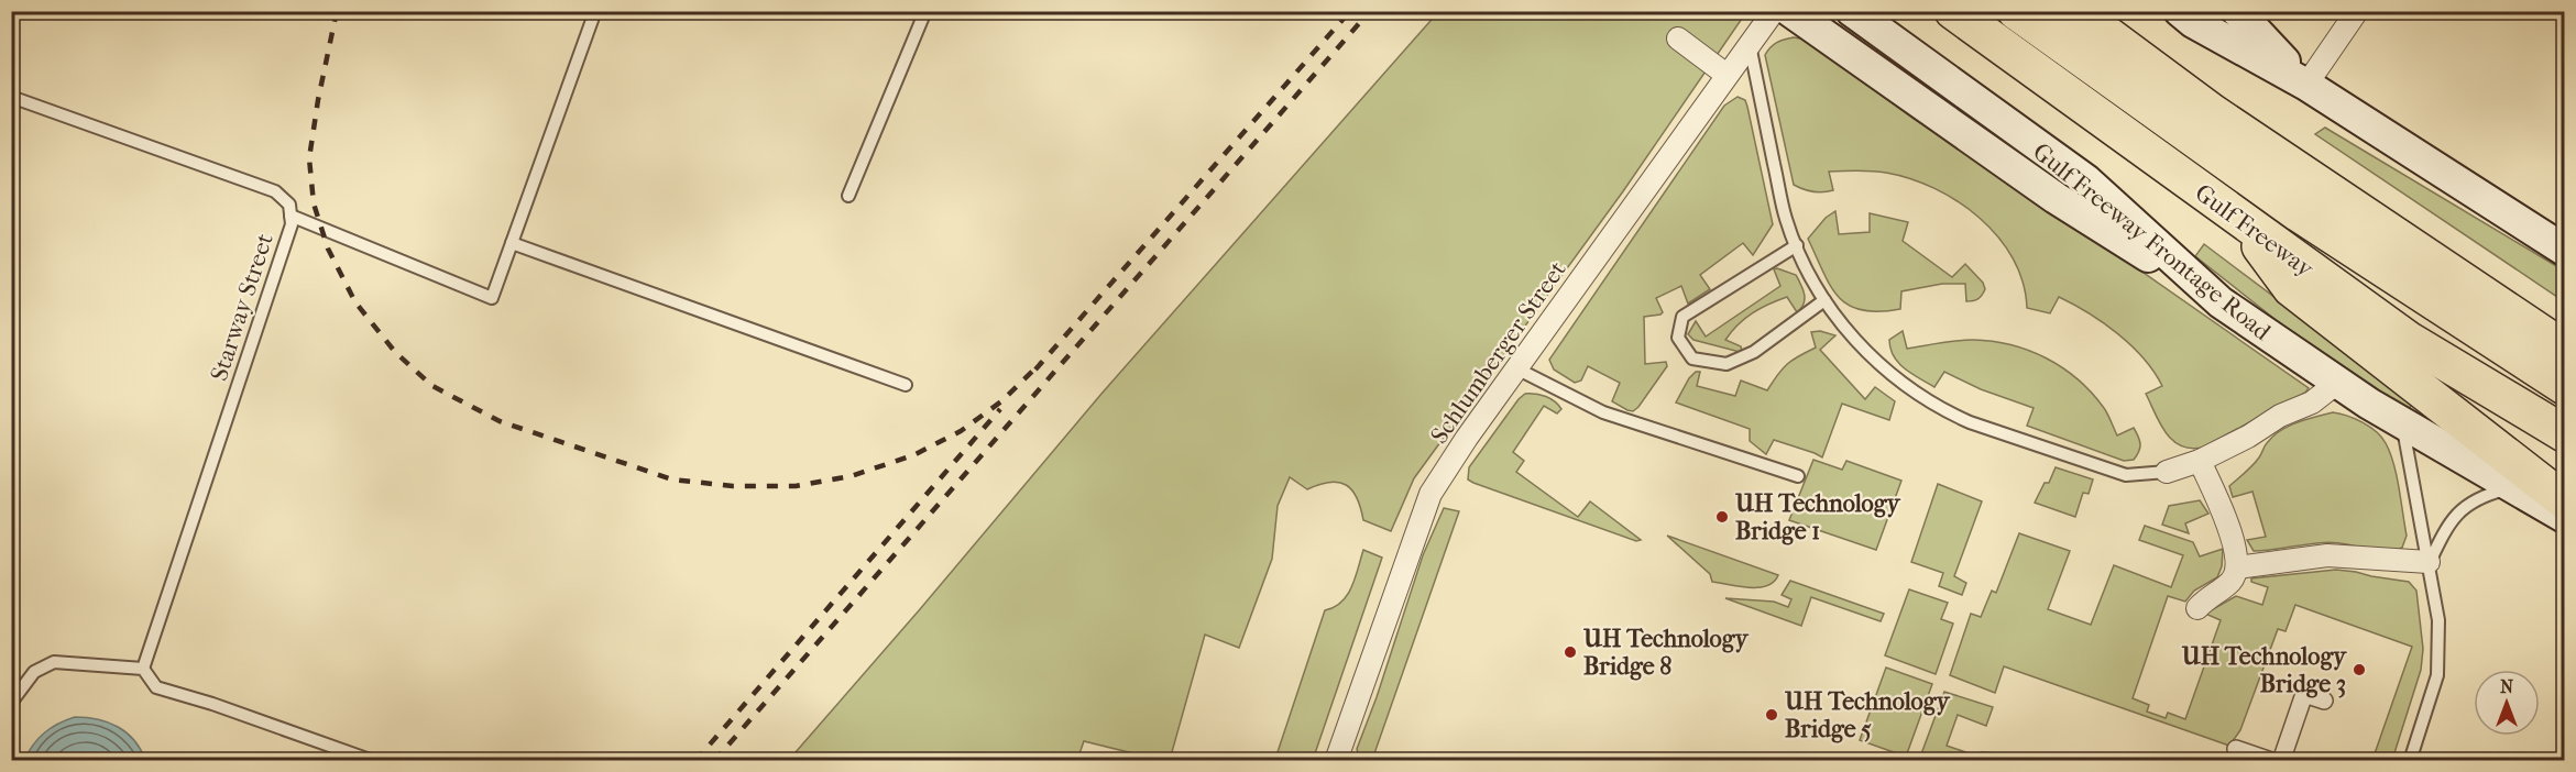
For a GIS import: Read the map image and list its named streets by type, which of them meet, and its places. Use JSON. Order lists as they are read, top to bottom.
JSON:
{
  "streets": {
    "highway": ["Gulf Freeway"],
    "main road": ["Gulf Freeway Frontage Road"],
    "street": ["Schlumberger Street"],
    "lane": ["Starway Street"]
  },
  "places": [
    "UH Technology Bridge 1",
    "UH Technology Bridge 8",
    "UH Technology Bridge 3",
    "UH Technology Bridge 5"
  ],
  "north": "top"
}
